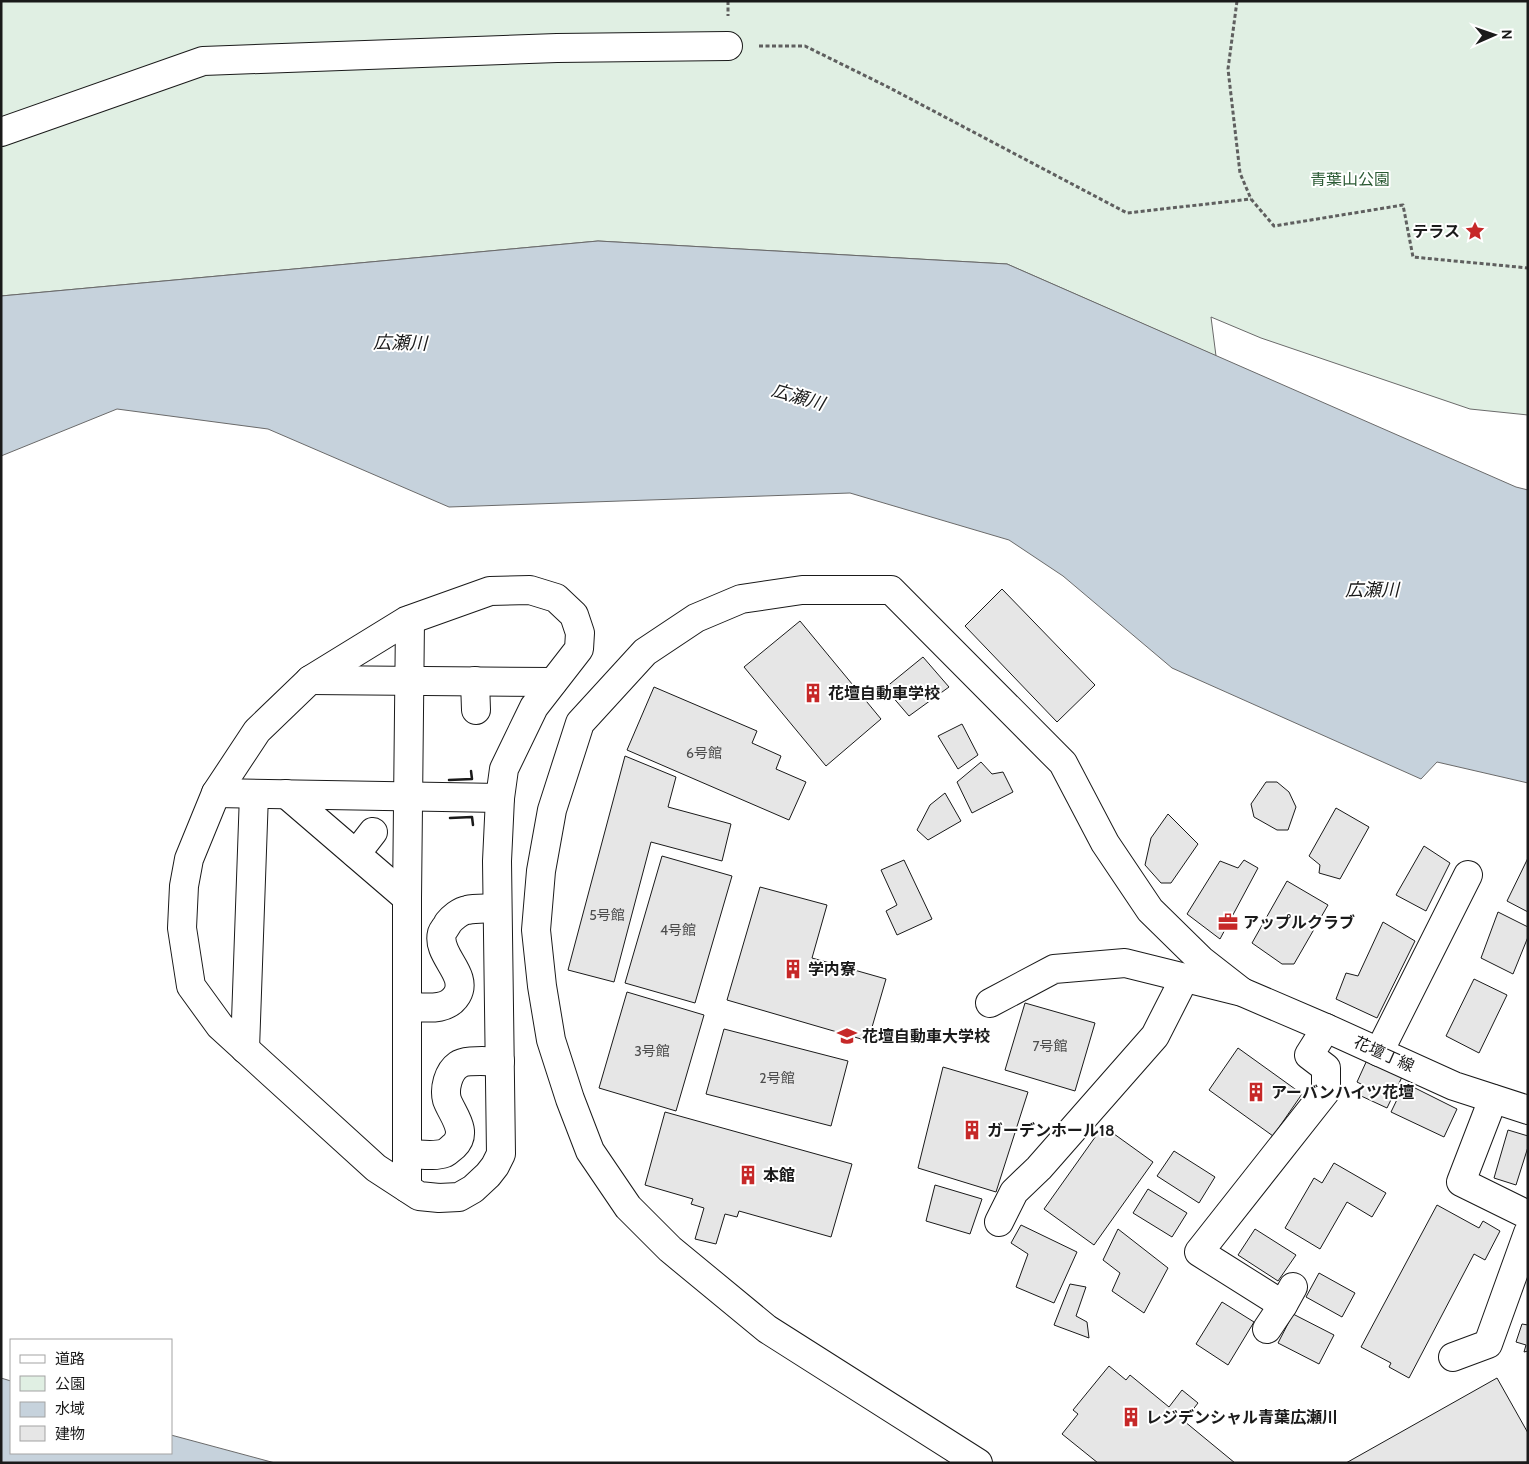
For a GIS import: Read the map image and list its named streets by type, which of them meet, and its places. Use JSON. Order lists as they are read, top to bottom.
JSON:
{
  "streets": {
    "street": ["花壇丁線"]
  },
  "water": ["広瀬川"],
  "parks": ["青葉山公園"],
  "places": {
    "place": ["テラス"],
    "building": [
      "花壇自動車学校",
      "学内寮",
      "アーバンハイツ花壇",
      "ガーデンホール18",
      "本館",
      "レジデンシャル青葉広瀬川"
    ],
    "office": ["アップルクラブ"],
    "school or university": ["花壇自動車大学校"]
  },
  "house_numbers": [
    "6号館",
    "5号館",
    "4号館",
    "7号館",
    "3号館",
    "2号館"
  ],
  "legend": [
    "道路",
    "公園",
    "水域",
    "建物"
  ],
  "north": "right"
}
